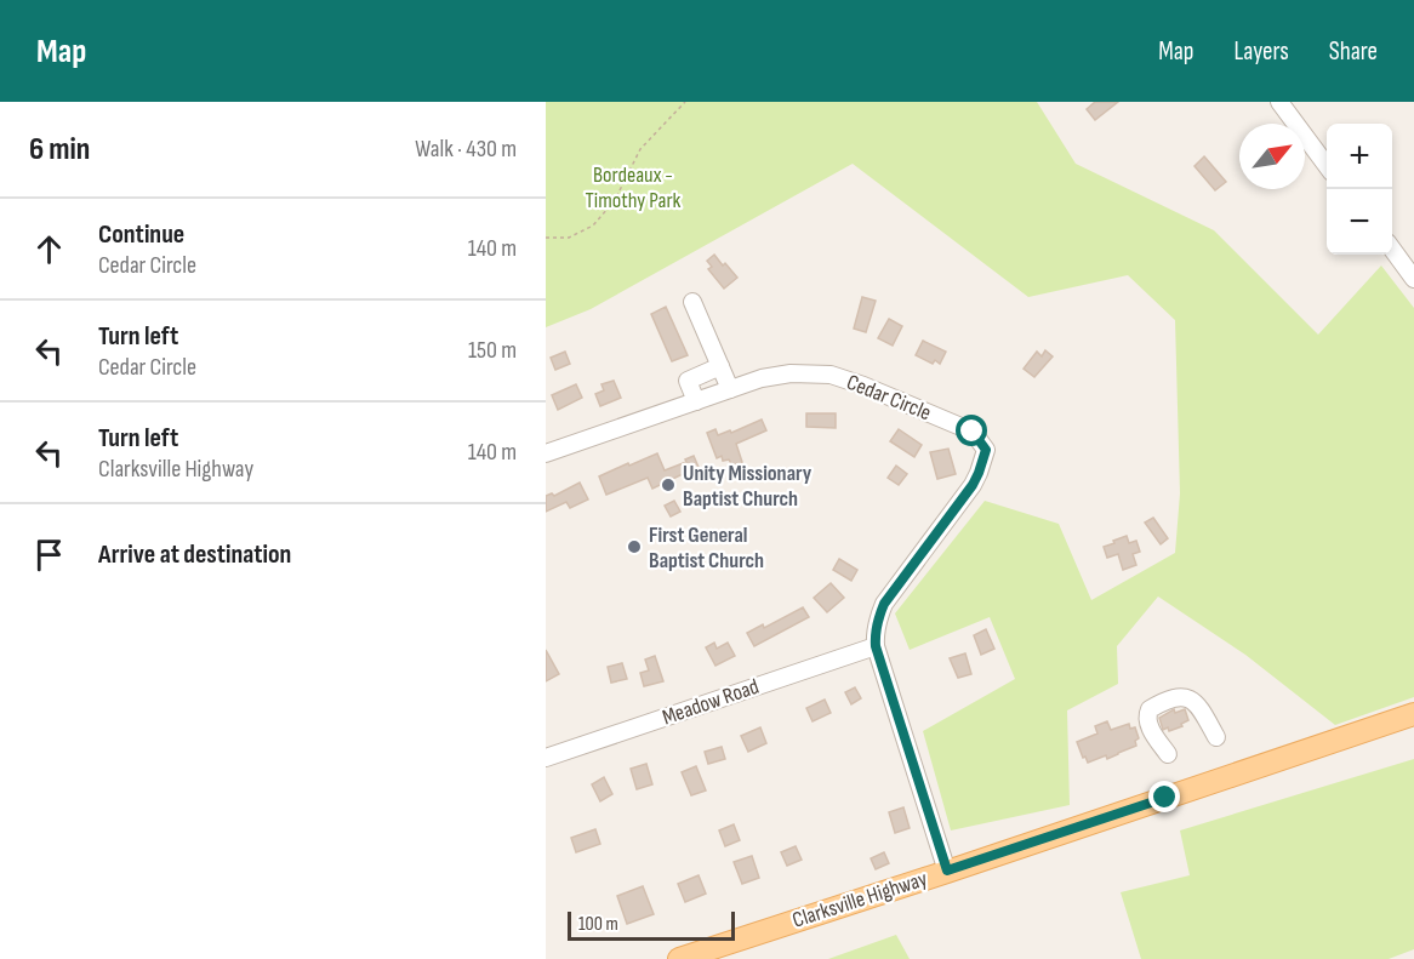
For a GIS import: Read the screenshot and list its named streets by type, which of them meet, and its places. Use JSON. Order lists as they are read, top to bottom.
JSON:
{
  "streets": {
    "main road": ["Clarksville Highway"],
    "street": ["Cedar Circle", "Meadow Road"]
  },
  "crossings": [
    ["Cedar Circle", "Meadow Road"],
    ["Cedar Circle", "Clarksville Highway"]
  ],
  "parks": ["Bordeaux - Timothy Park"],
  "places": ["Unity Missionary Baptist Church", "First General Baptist Church"],
  "scale_bar": "100 m",
  "north": "top right",
  "page": {
    "header": "Map",
    "nav": ["Map", "Layers", "Share"],
    "heading": ["6 min", "Walk · 430 m"],
    "map_buttons": ["+", "−"],
    "list": [
      ["Continue", "Cedar Circle", "140 m"],
      ["Turn left", "Cedar Circle", "150 m"],
      ["Turn left", "Clarksville Highway", "140 m"],
      "Arrive at destination"
    ],
    "scale": "100 m"
  }
}
